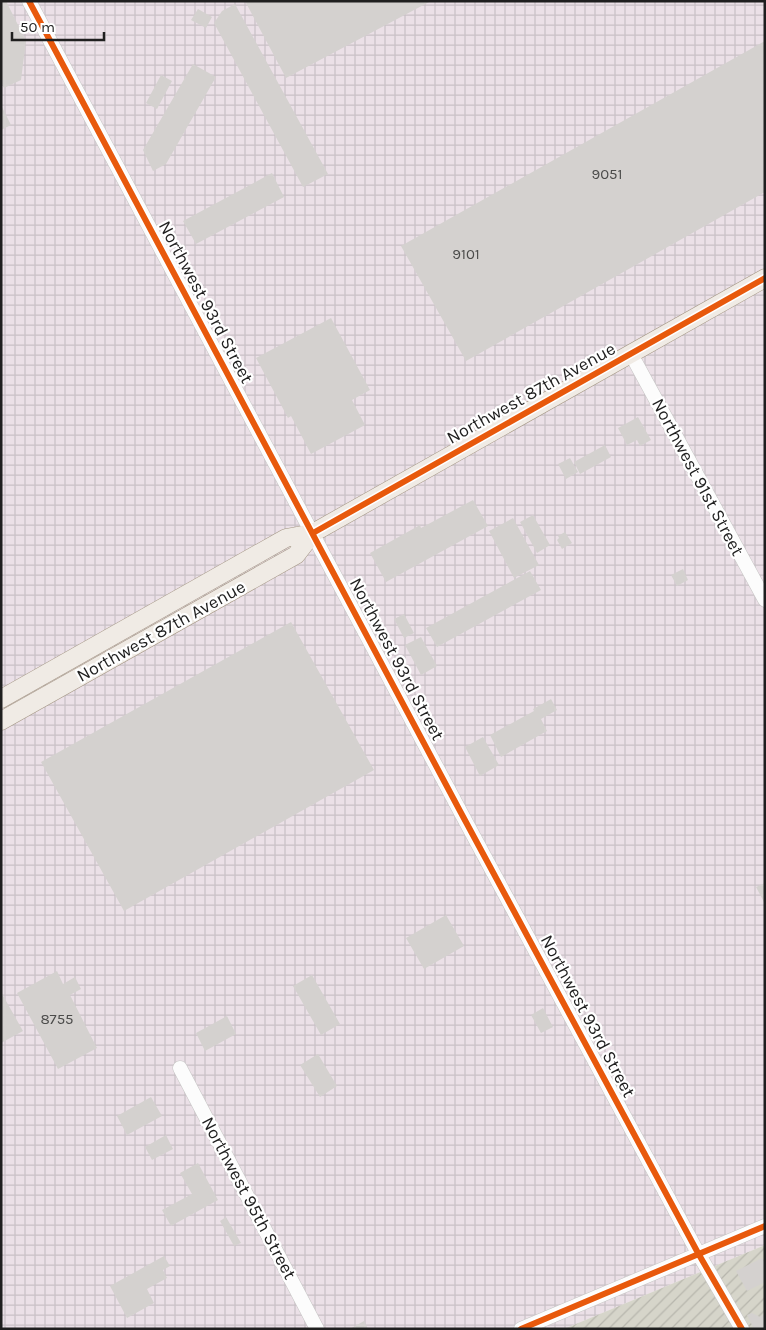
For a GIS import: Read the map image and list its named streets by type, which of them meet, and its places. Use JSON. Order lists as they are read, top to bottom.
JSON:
{
  "streets": {
    "main road": ["Northwest 87th Avenue"],
    "street": ["Northwest 93rd Street", "Northwest 91st Street", "Northwest 95th Street"]
  },
  "crossings": [
    ["Northwest 93rd Street", "Northwest 87th Avenue"],
    ["Northwest 87th Avenue", "Northwest 91st Street"]
  ],
  "house_numbers": ["9051", "9101", "8755"],
  "scale_bar": "50 m"
}
